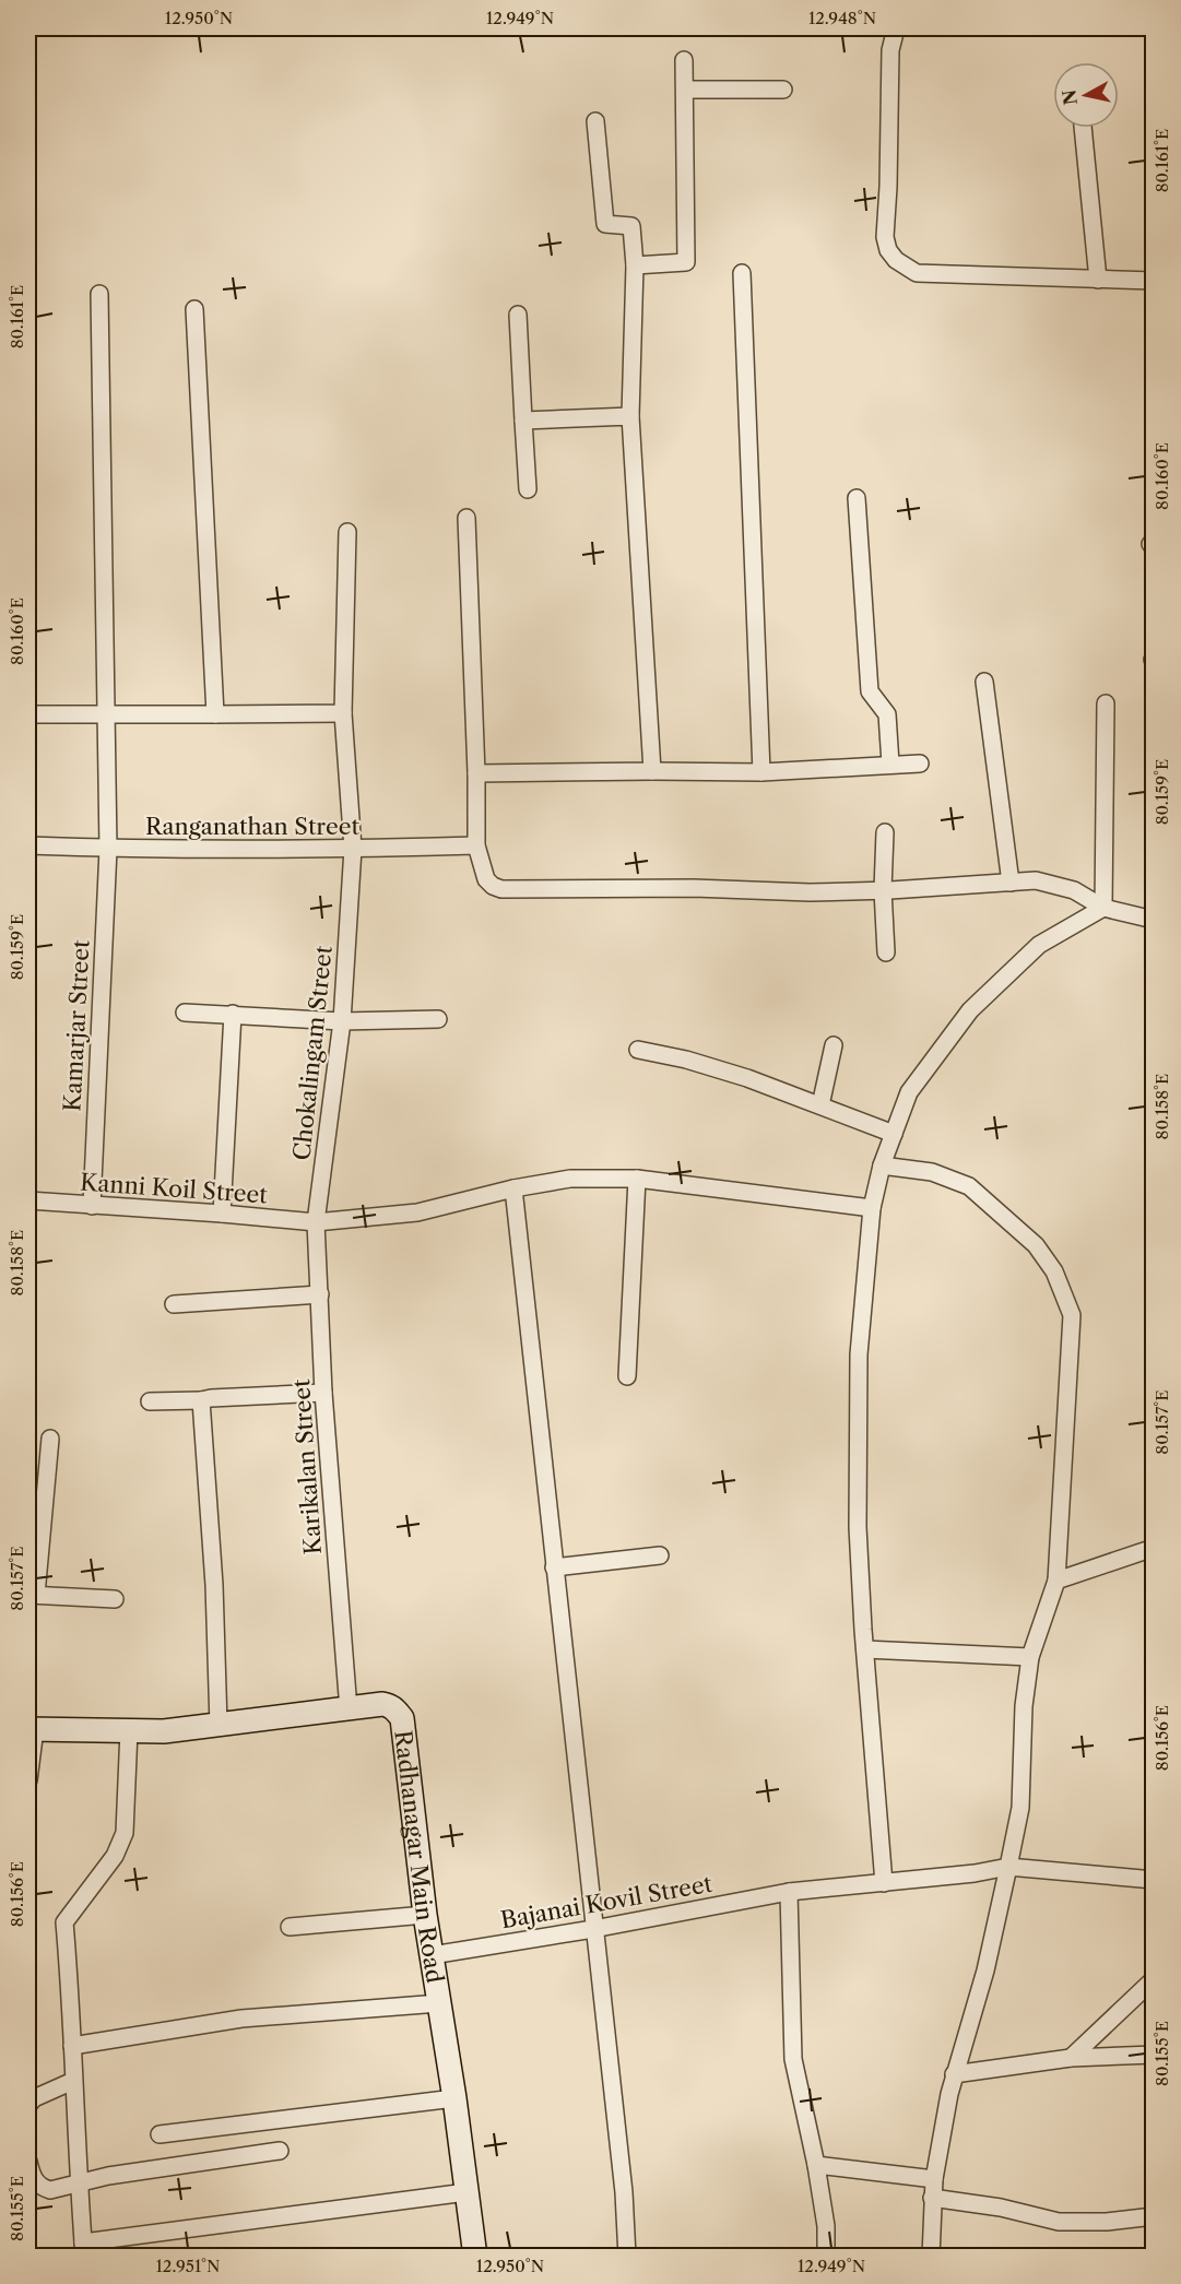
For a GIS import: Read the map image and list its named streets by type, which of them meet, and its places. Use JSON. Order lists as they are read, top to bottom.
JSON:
{
  "streets": {
    "street": [
      "Ranganathan Street",
      "Kamarjar Street",
      "Chokalingam Street",
      "Kanni Koil Street",
      "Karikalan Street",
      "Radhanagar Main Road",
      "Bajanai Kovil Street"
    ]
  },
  "crossings": [
    ["Ranganathan Street", "Kamarjar Street"],
    ["Ranganathan Street", "Chokalingam Street"],
    ["Kamarjar Street", "Kanni Koil Street"],
    ["Chokalingam Street", "Kanni Koil Street"],
    ["Chokalingam Street", "Karikalan Street"],
    ["Kanni Koil Street", "Karikalan Street"],
    ["Karikalan Street", "Radhanagar Main Road"],
    ["Radhanagar Main Road", "Bajanai Kovil Street"]
  ],
  "north": "left",
  "coordinates": [
    "12.950°N",
    "12.949°N",
    "12.948°N",
    "80.161°E",
    "80.160°E",
    "80.159°E",
    "80.158°E",
    "80.157°E",
    "80.156°E",
    "80.155°E",
    "12.951°N"
  ]
}
